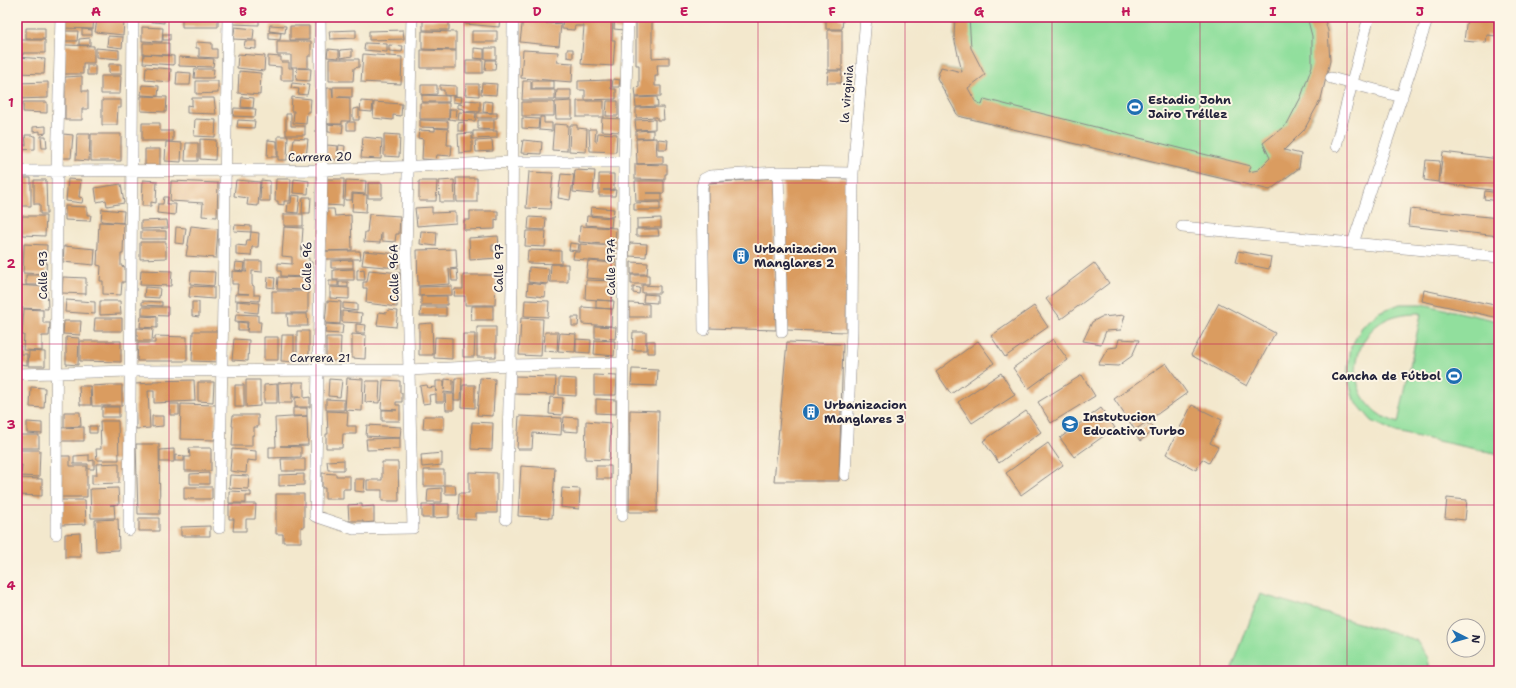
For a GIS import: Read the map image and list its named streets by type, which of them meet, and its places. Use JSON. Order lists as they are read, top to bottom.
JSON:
{
  "streets": {
    "street": [
      "la virginia",
      "Carrera 20",
      "Calle 96",
      "Calle 97A",
      "Calle 97",
      "Calle 96A",
      "Calle 93",
      "Carrera 21"
    ]
  },
  "crossings": [
    ["Carrera 20", "Calle 96"],
    ["Carrera 20", "Calle 97A"],
    ["Carrera 20", "Calle 97"],
    ["Carrera 20", "Calle 96A"],
    ["Carrera 20", "Calle 93"],
    ["Calle 96", "Calle 96A"],
    ["Calle 96", "Carrera 21"],
    ["Calle 97A", "Carrera 21"],
    ["Calle 97", "Carrera 21"],
    ["Calle 96A", "Carrera 21"],
    ["Calle 93", "Carrera 21"]
  ],
  "places": {
    "sports": ["Estadio John Jairo Tréllez", "Cancha de Fútbol"],
    "building": ["Urbanizacion Manglares 2", "Urbanizacion Manglares 3"],
    "school or university": ["Instutucion Educativa Turbo"]
  },
  "north": "right",
  "grid": {
    "columns": [
      "A",
      "B",
      "C",
      "D",
      "E",
      "F",
      "G",
      "H",
      "I",
      "J"
    ],
    "rows": [
      "1",
      "2",
      "3",
      "4"
    ]
  }
}
